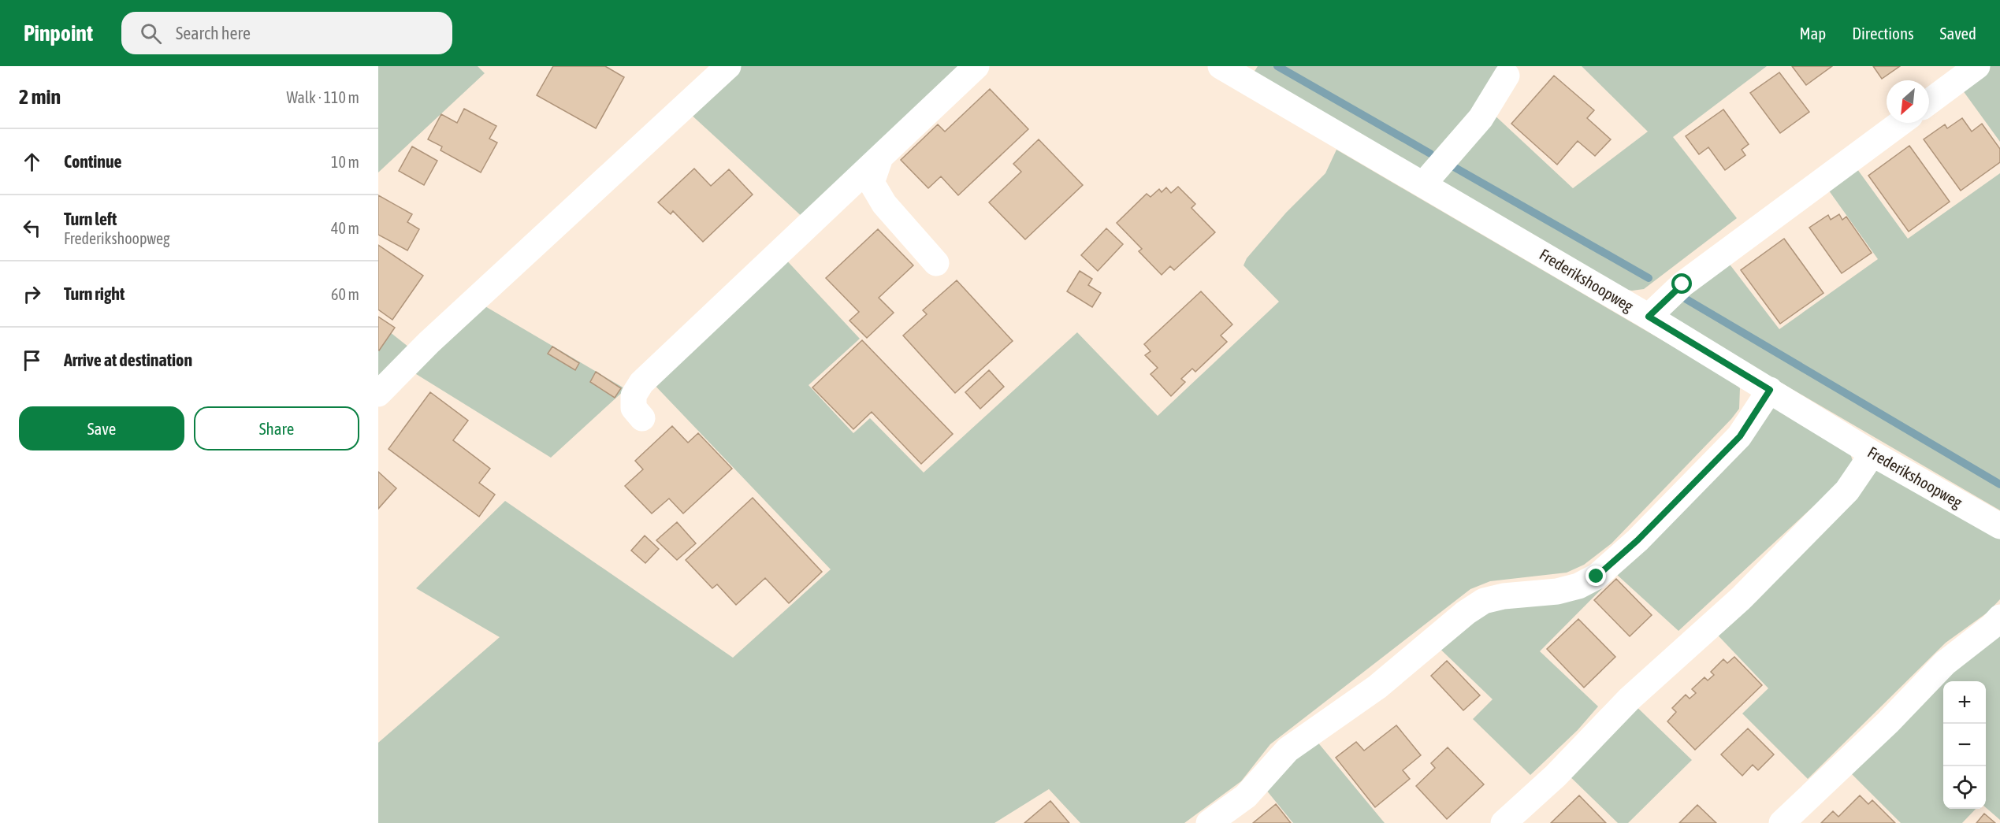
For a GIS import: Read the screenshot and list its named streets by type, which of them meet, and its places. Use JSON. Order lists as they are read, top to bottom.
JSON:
{
  "streets": {
    "street": ["Frederikshoopweg"]
  },
  "north": "bottom left",
  "page": {
    "header": "Pinpoint",
    "search": "Search here",
    "nav": ["Map", "Directions", "Saved"],
    "heading": ["2 min", "Walk · 110 m"],
    "list": [
      ["Continue", "10 m"],
      ["Turn left", "Frederikshoopweg", "40 m"],
      ["Turn right", "60 m"],
      "Arrive at destination"
    ],
    "buttons": ["Save", "Share"],
    "map_buttons": ["+", "−"]
  }
}
